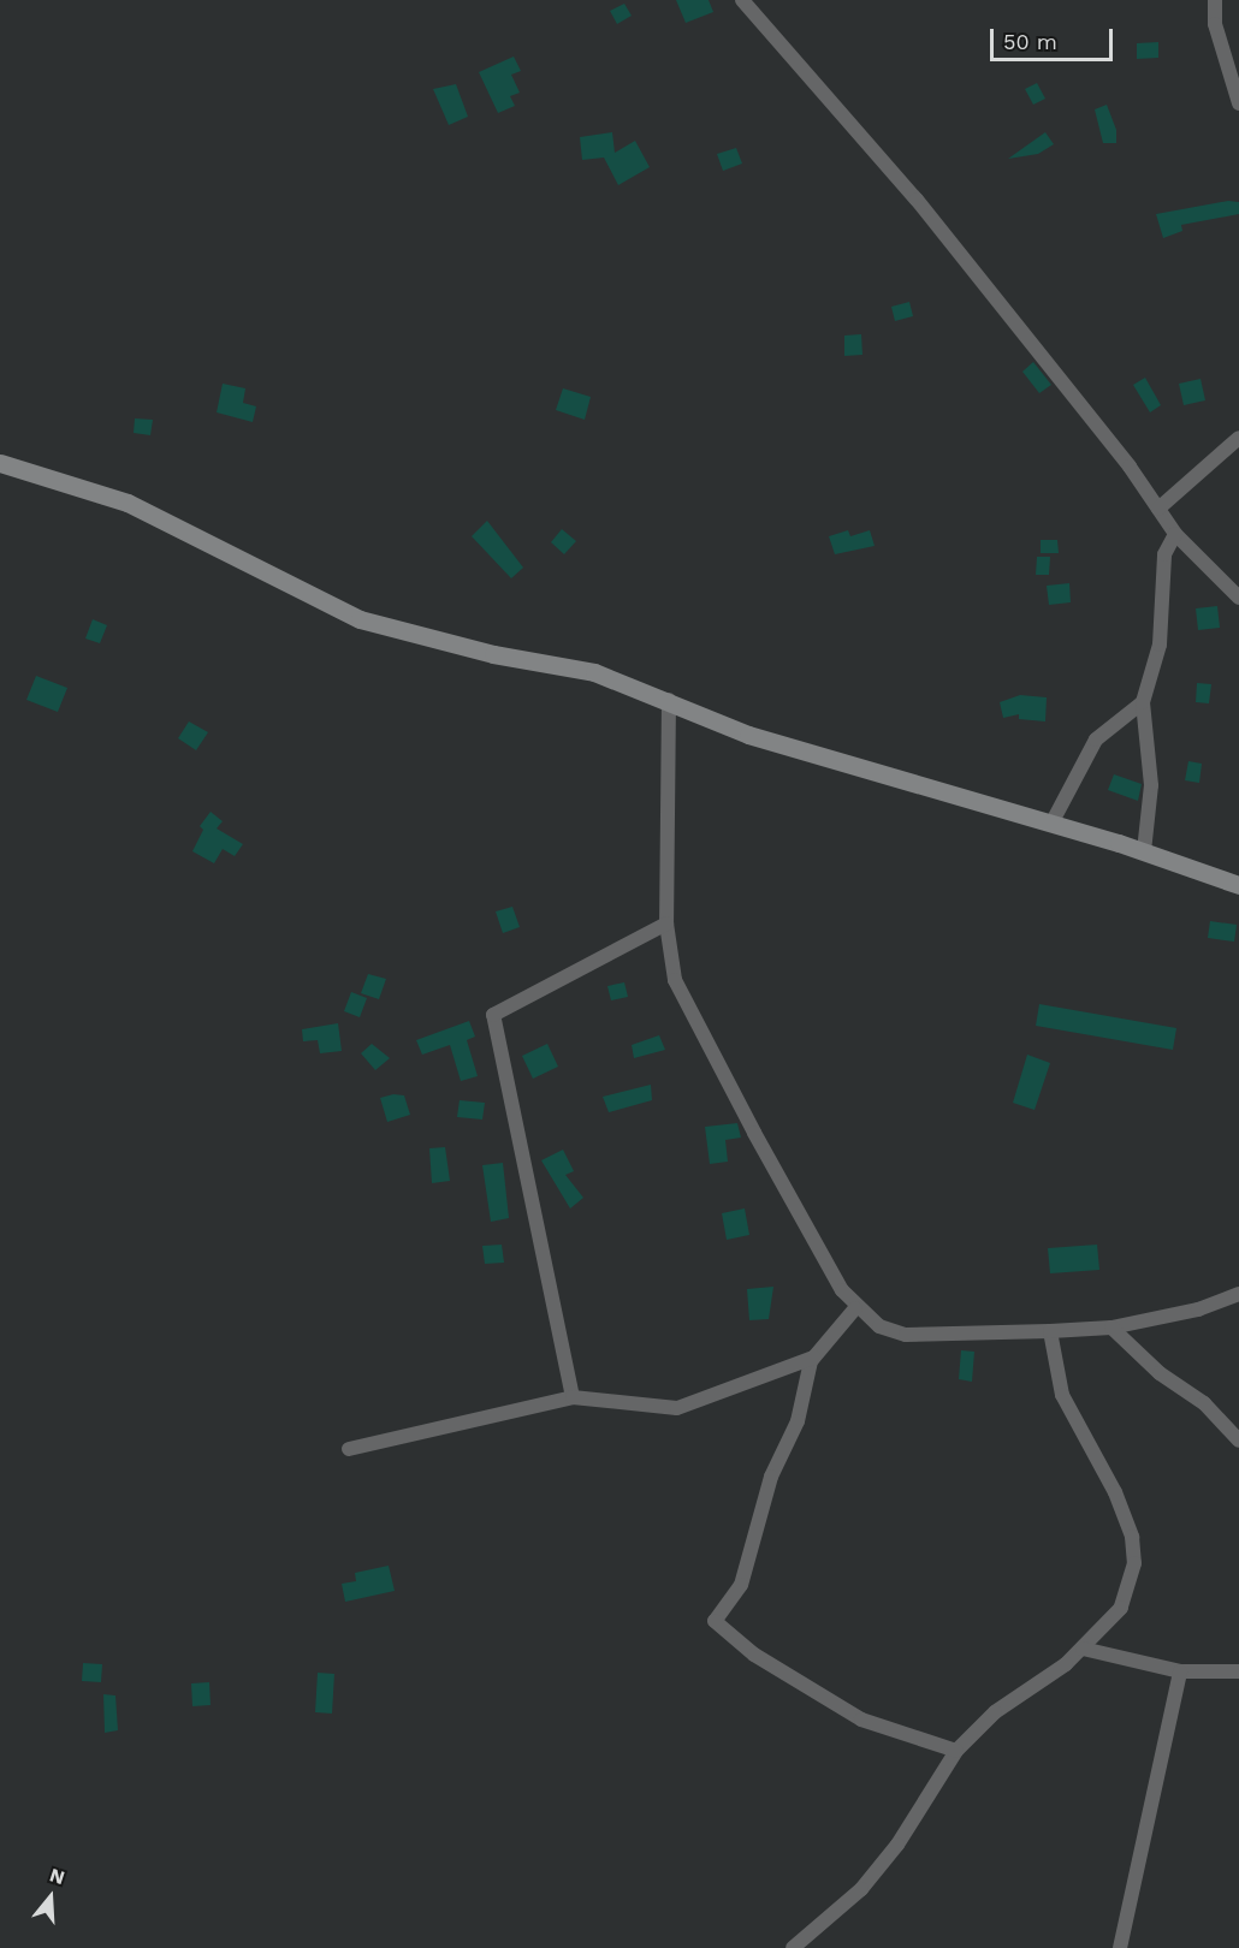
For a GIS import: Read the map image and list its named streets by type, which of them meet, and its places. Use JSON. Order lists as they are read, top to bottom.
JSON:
{
  "scale_bar": "50 m",
  "north": "top"
}
